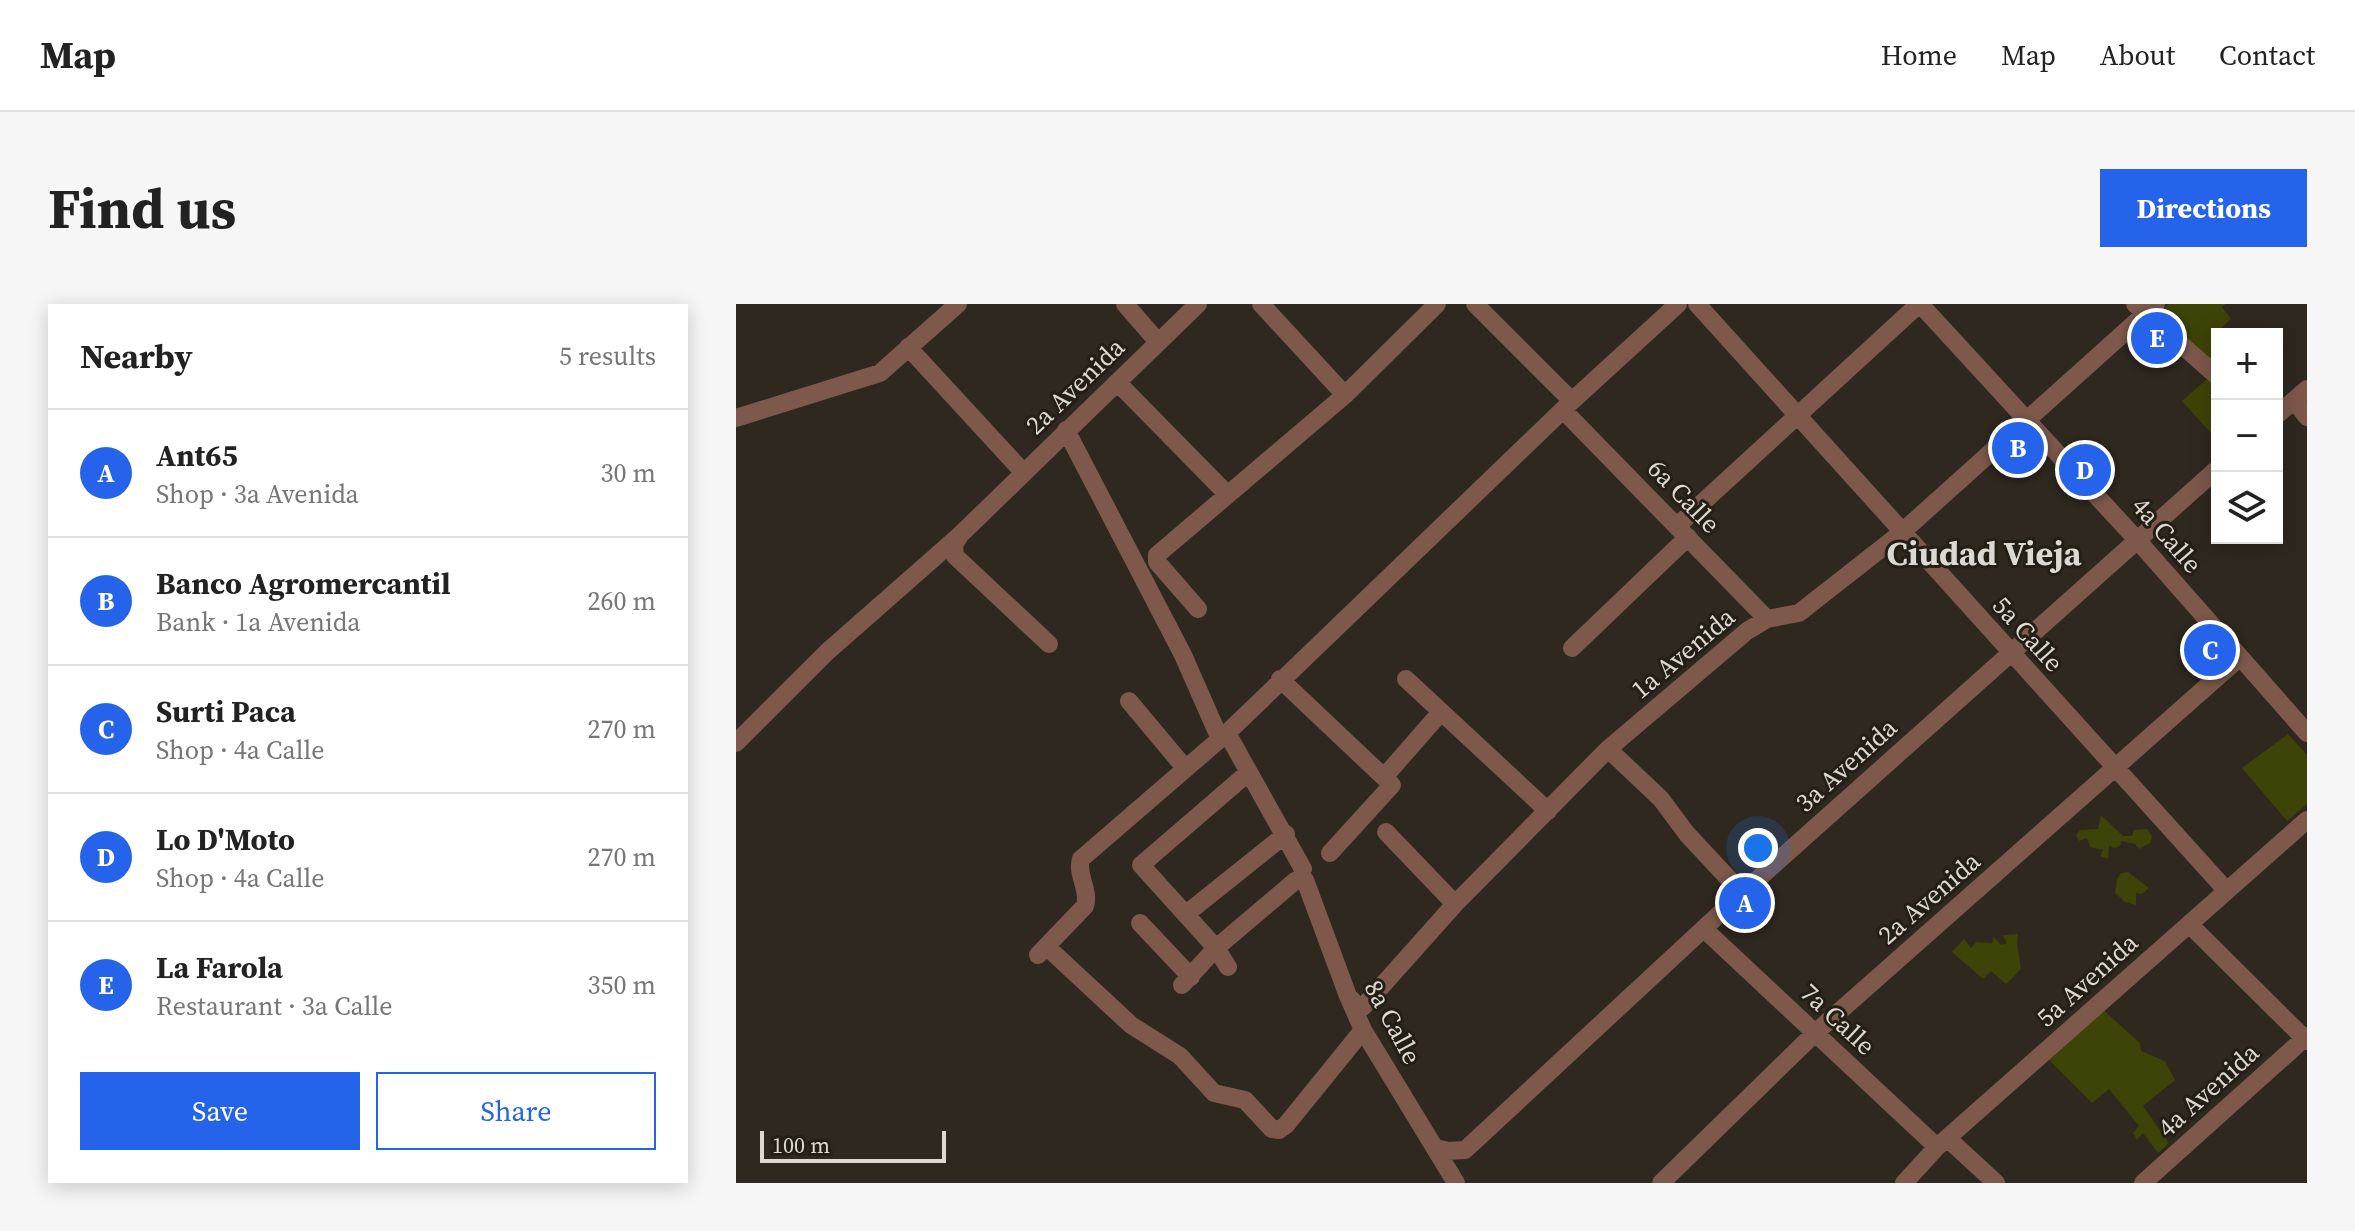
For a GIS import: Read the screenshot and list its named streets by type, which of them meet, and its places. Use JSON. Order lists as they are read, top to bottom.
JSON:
{
  "streets": {
    "street": [
      "2a Avenida",
      "6a Calle",
      "4a Calle",
      "5a Calle",
      "1a Avenida",
      "3a Avenida",
      "5a Avenida",
      "7a Calle",
      "8a Calle",
      "4a Avenida"
    ]
  },
  "crossings": [
    ["2a Avenida", "4a Calle"],
    ["2a Avenida", "5a Calle"],
    ["2a Avenida", "7a Calle"],
    ["6a Calle", "1a Avenida"],
    ["4a Calle", "1a Avenida"],
    ["4a Calle", "3a Avenida"],
    ["5a Calle", "1a Avenida"],
    ["5a Calle", "3a Avenida"],
    ["5a Calle", "5a Avenida"],
    ["1a Avenida", "8a Calle"],
    ["3a Avenida", "7a Calle"],
    ["3a Avenida", "8a Calle"],
    ["5a Avenida", "7a Calle"]
  ],
  "districts": ["Ciudad Vieja"],
  "scale_bar": "100 m",
  "page": {
    "header": "Map",
    "nav": [
      "Home",
      "Map",
      "About",
      "Contact"
    ],
    "buttons": [
      "Directions",
      ["Save", "Share"]
    ],
    "title": "Find us",
    "heading": ["Nearby", "5 results"],
    "pins": [
      "E",
      "B",
      "D",
      "C",
      "A"
    ],
    "map_buttons": ["+", "−"],
    "list": [
      {
        "mark": "A",
        "name": "Ant65",
        "note": "Shop · 3a Avenida",
        "value": "30 m"
      },
      {
        "mark": "B",
        "name": "Banco Agromercantil",
        "note": "Bank · 1a Avenida",
        "value": "260 m"
      },
      {
        "mark": "C",
        "name": "Surti Paca",
        "note": "Shop · 4a Calle",
        "value": "270 m"
      },
      {
        "mark": "D",
        "name": "Lo D'Moto",
        "note": "Shop · 4a Calle",
        "value": "270 m"
      },
      {
        "mark": "E",
        "name": "La Farola",
        "note": "Restaurant · 3a Calle",
        "value": "350 m"
      }
    ],
    "scale": "100 m"
  }
}
